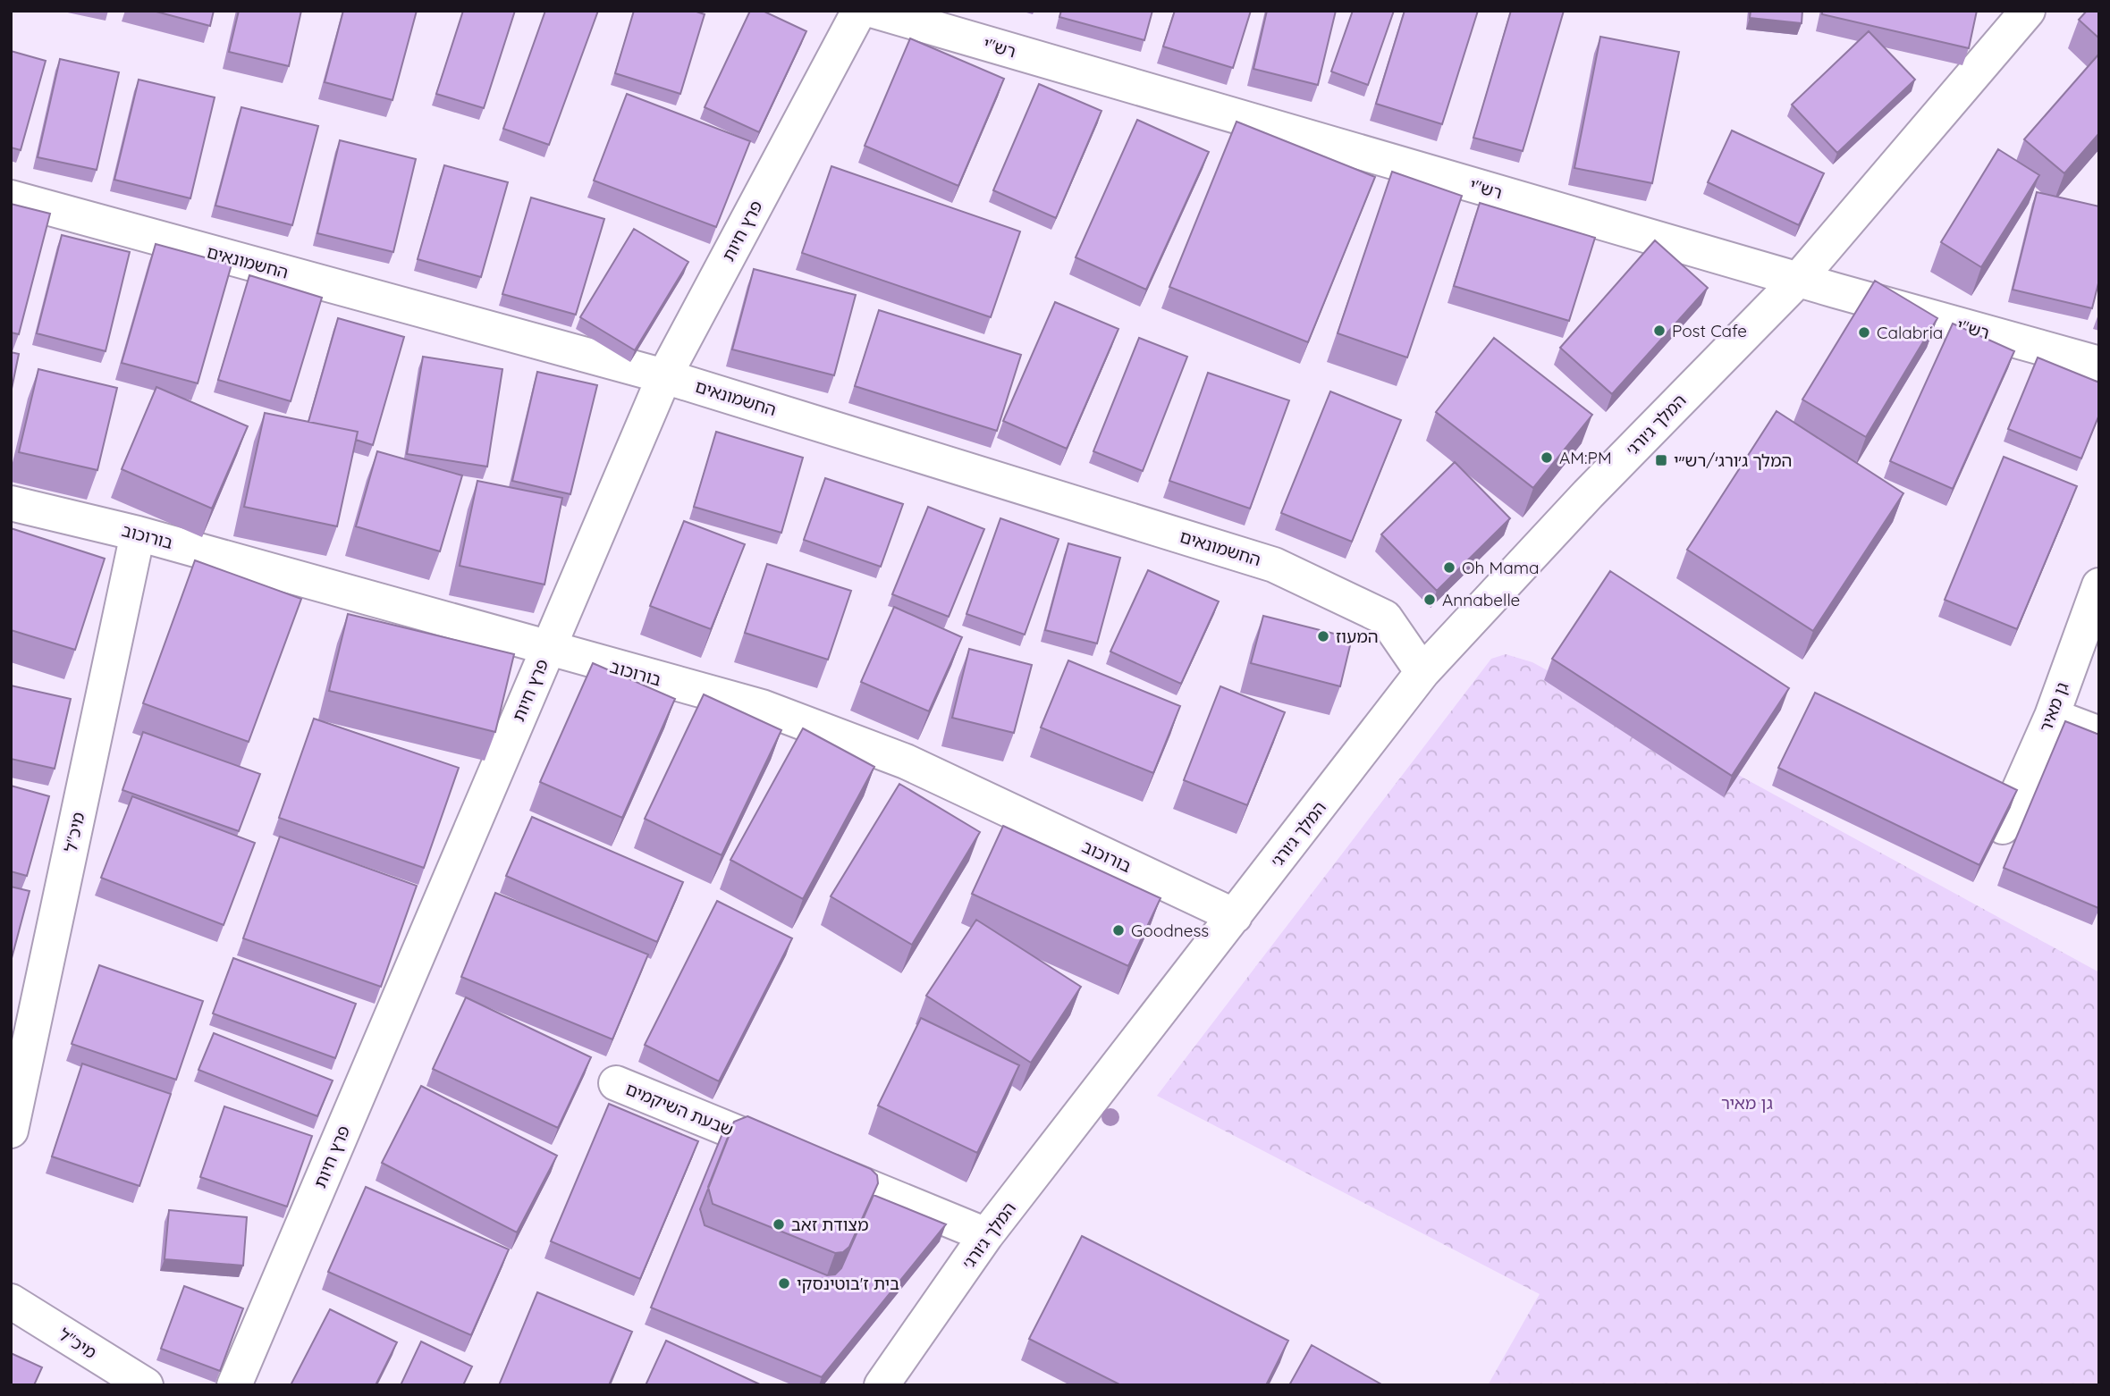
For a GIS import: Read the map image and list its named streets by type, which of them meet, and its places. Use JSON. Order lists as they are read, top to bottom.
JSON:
{
  "streets": {
    "street": [
      "רש\"י",
      "פרץ חיות",
      "החשמונאים",
      "המלך ג׳ורג׳",
      "בורוכוב",
      "גן מאיר",
      "מיכ\"ל",
      "שבעת השיקמים"
    ]
  },
  "crossings": [
    ["רש\"י", "המלך ג׳ורג׳"],
    ["פרץ חיות", "החשמונאים"],
    ["פרץ חיות", "בורוכוב"],
    ["החשמונאים", "המלך ג׳ורג׳"],
    ["המלך ג׳ורג׳", "בורוכוב"],
    ["המלך ג׳ורג׳", "שבעת השיקמים"],
    ["בורוכוב", "מיכ\"ל"]
  ],
  "parks": ["גן מאיר"],
  "places": {
    "other": [
      "Post Cafe",
      "Calabria",
      "AM:PM",
      "Oh Mama",
      "Annabelle",
      "המעוז",
      "Goodness",
      "מצודת זאב",
      "בית ז'בוטינסקי"
    ],
    "transit": ["המלך ג׳ורג׳/רש״י"]
  }
}
